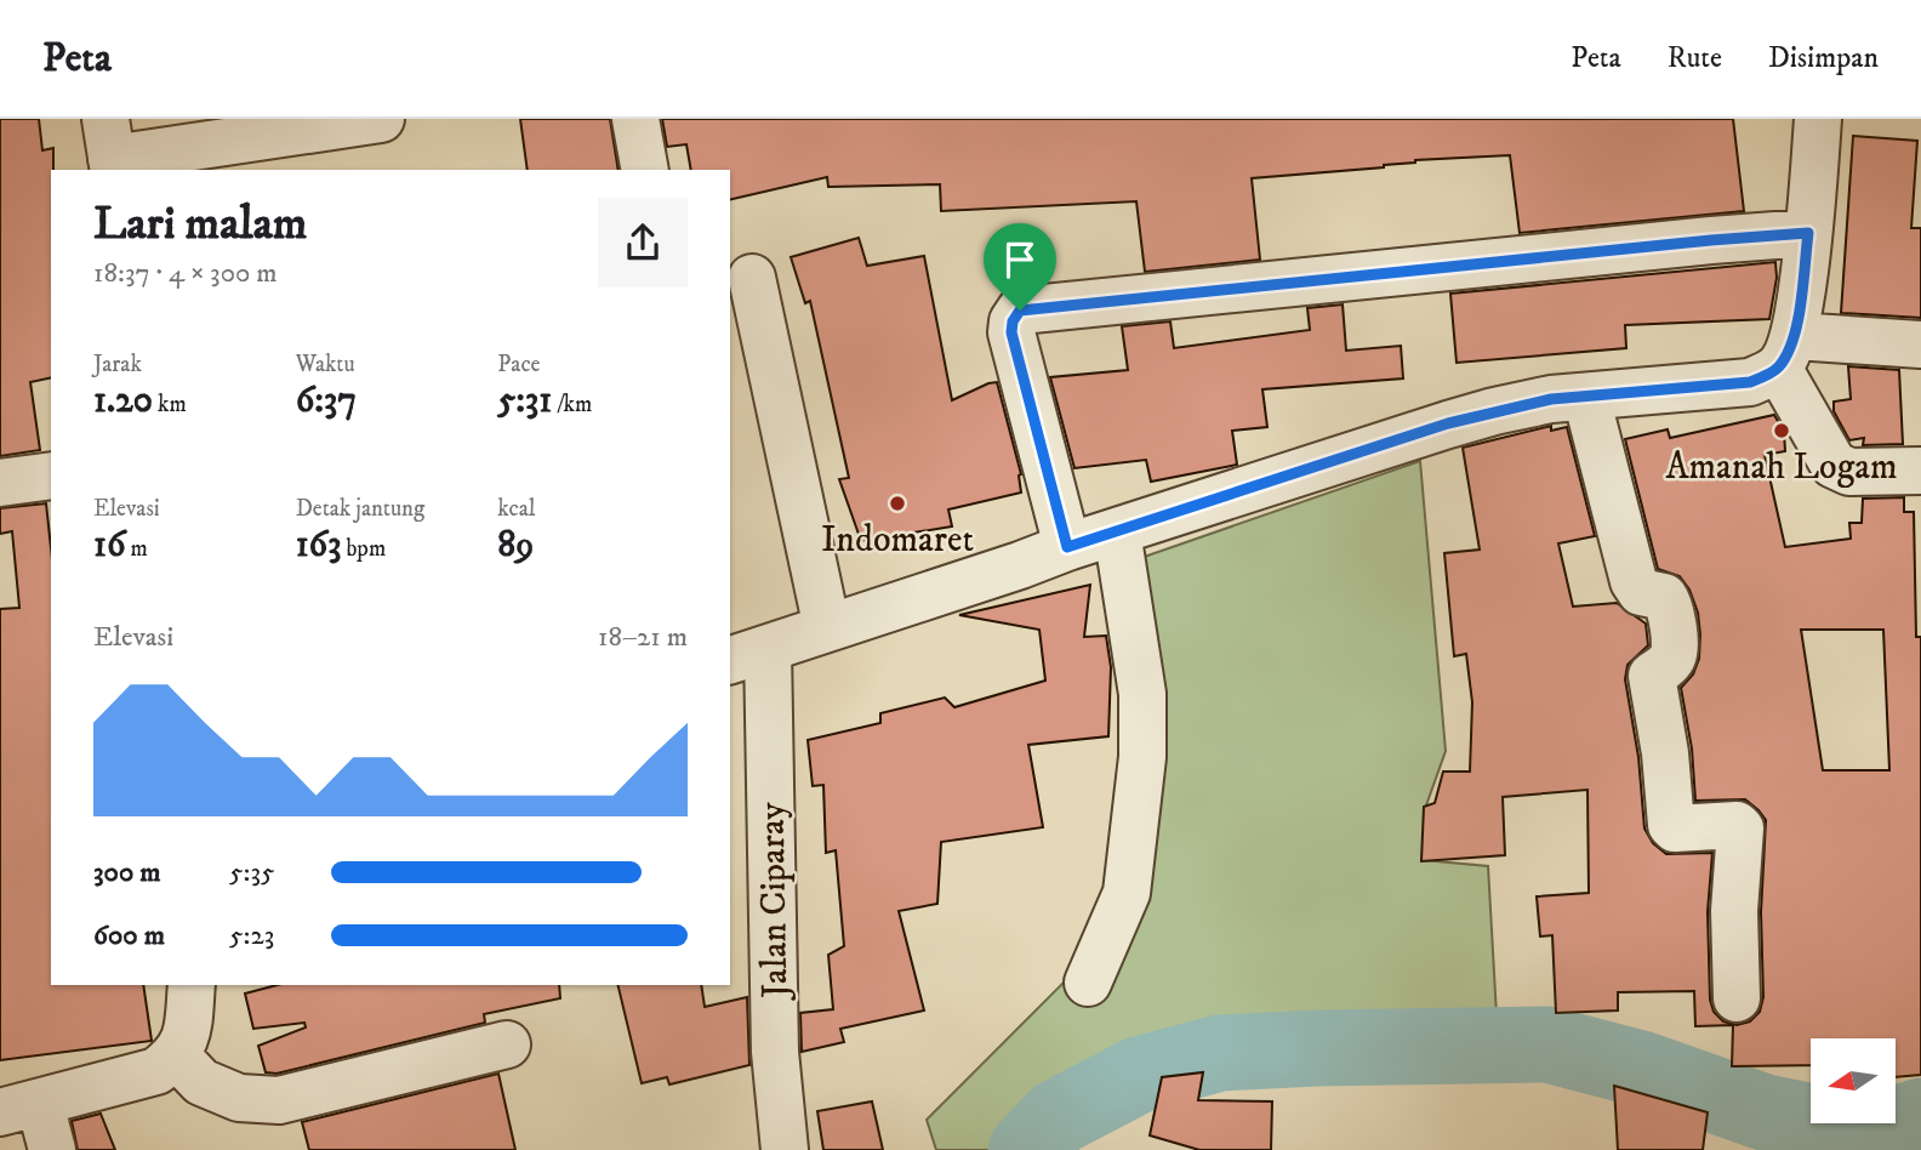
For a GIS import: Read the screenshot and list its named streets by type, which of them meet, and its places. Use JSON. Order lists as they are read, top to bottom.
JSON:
{
  "streets": {
    "street": ["Jalan Ciparay"]
  },
  "places": ["Amanah Logam", "Indomaret"],
  "north": "left",
  "page": {
    "header": "Peta",
    "nav": ["Peta", "Rute", "Disimpan"],
    "heading": ["Lari malam", "18:37 · 4 × 300 m"],
    "stats": [
      ["Jarak", "1.20 km"],
      ["Waktu", "6:37"],
      ["Pace", "5:31 /km"],
      ["Elevasi", "16 m"],
      ["Detak jantung", "163 bpm"],
      ["kcal", "89"]
    ],
    "chart": ["Elevasi", "18–21 m"],
    "list": [
      {
        "name": "300 m",
        "note": "5:35"
      },
      {
        "name": "600 m",
        "note": "5:23"
      }
    ]
  }
}
